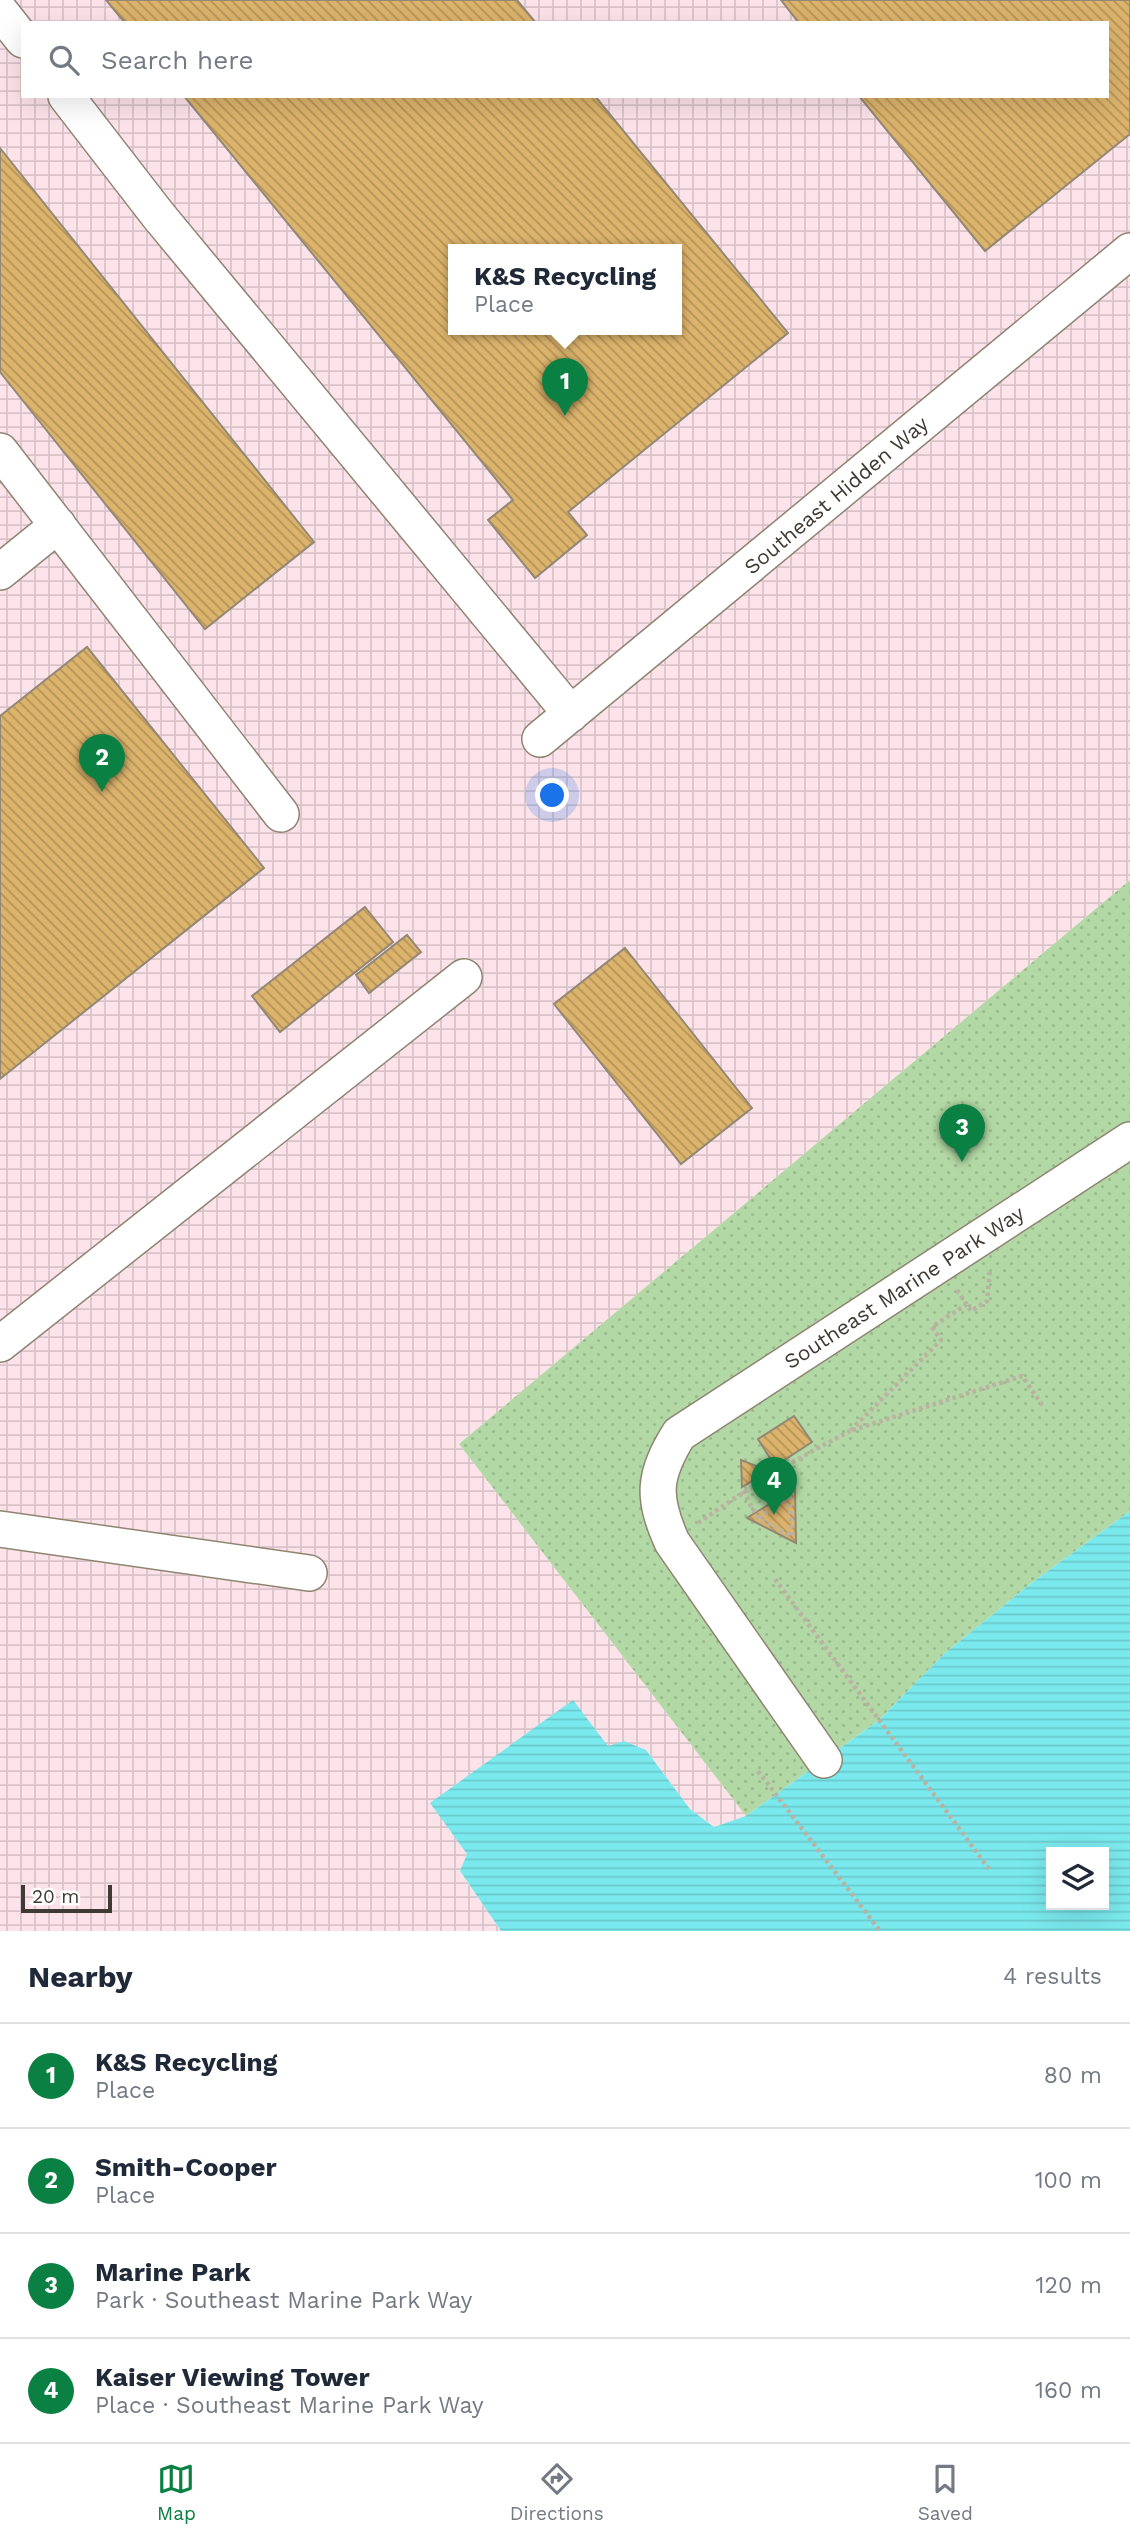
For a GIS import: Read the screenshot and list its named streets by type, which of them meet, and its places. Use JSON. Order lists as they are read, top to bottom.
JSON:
{
  "streets": {
    "street": ["Southeast Hidden Way", "Southeast Marine Park Way"]
  },
  "scale_bar": "20 m",
  "page": {
    "search": "Search here",
    "popup": ["K&S Recycling", "Place"],
    "pins": [
      "1",
      "2",
      "3",
      "4"
    ],
    "scale": "20 m",
    "heading": ["Nearby", "4 results"],
    "list": [
      {
        "mark": "1",
        "name": "K&S Recycling",
        "note": "Place",
        "value": "80 m"
      },
      {
        "mark": "2",
        "name": "Smith-Cooper",
        "note": "Place",
        "value": "100 m"
      },
      {
        "mark": "3",
        "name": "Marine Park",
        "note": "Park · Southeast Marine Park Way",
        "value": "120 m"
      },
      {
        "mark": "4",
        "name": "Kaiser Viewing Tower",
        "note": "Place · Southeast Marine Park Way",
        "value": "160 m"
      }
    ],
    "nav": ["Map", "Directions", "Saved"]
  }
}
